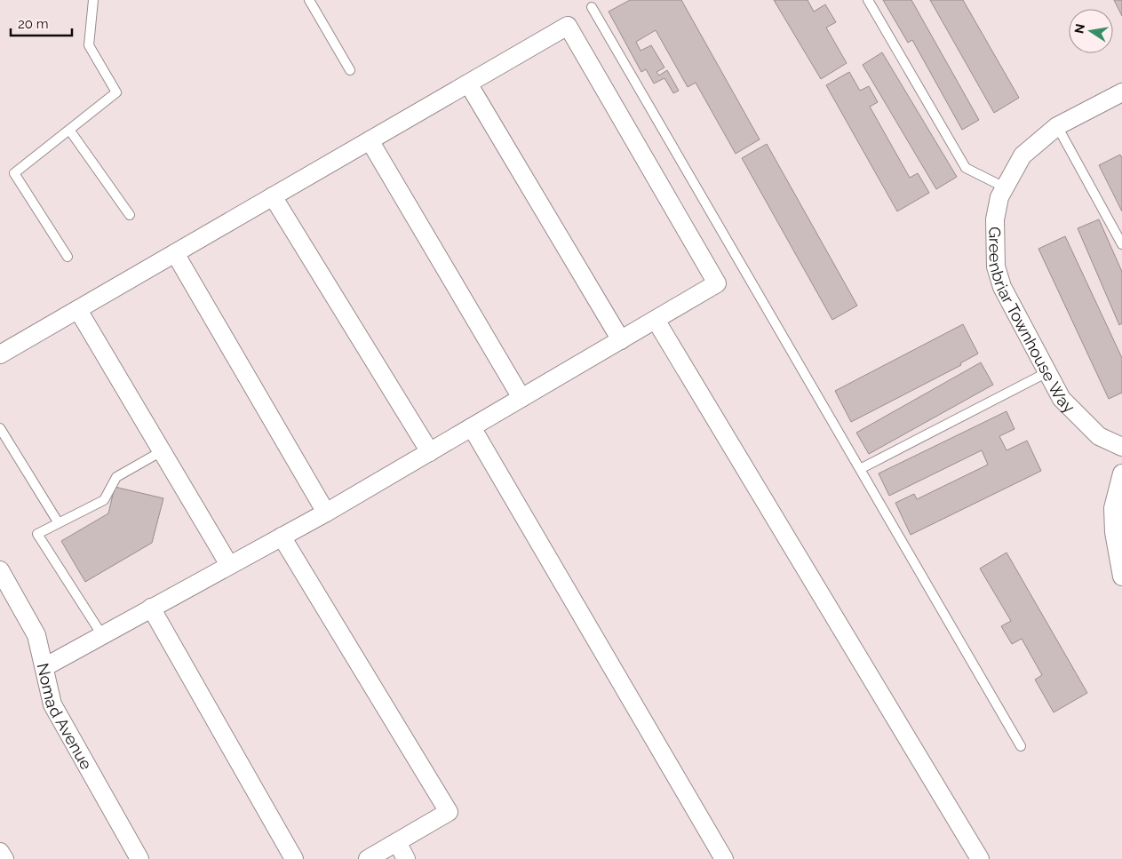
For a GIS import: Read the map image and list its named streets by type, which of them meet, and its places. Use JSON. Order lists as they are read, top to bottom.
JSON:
{
  "streets": {
    "street": ["Greenbriar Townhouse Way", "Nomad Avenue"]
  },
  "scale_bar": "20 m",
  "north": "left"
}
